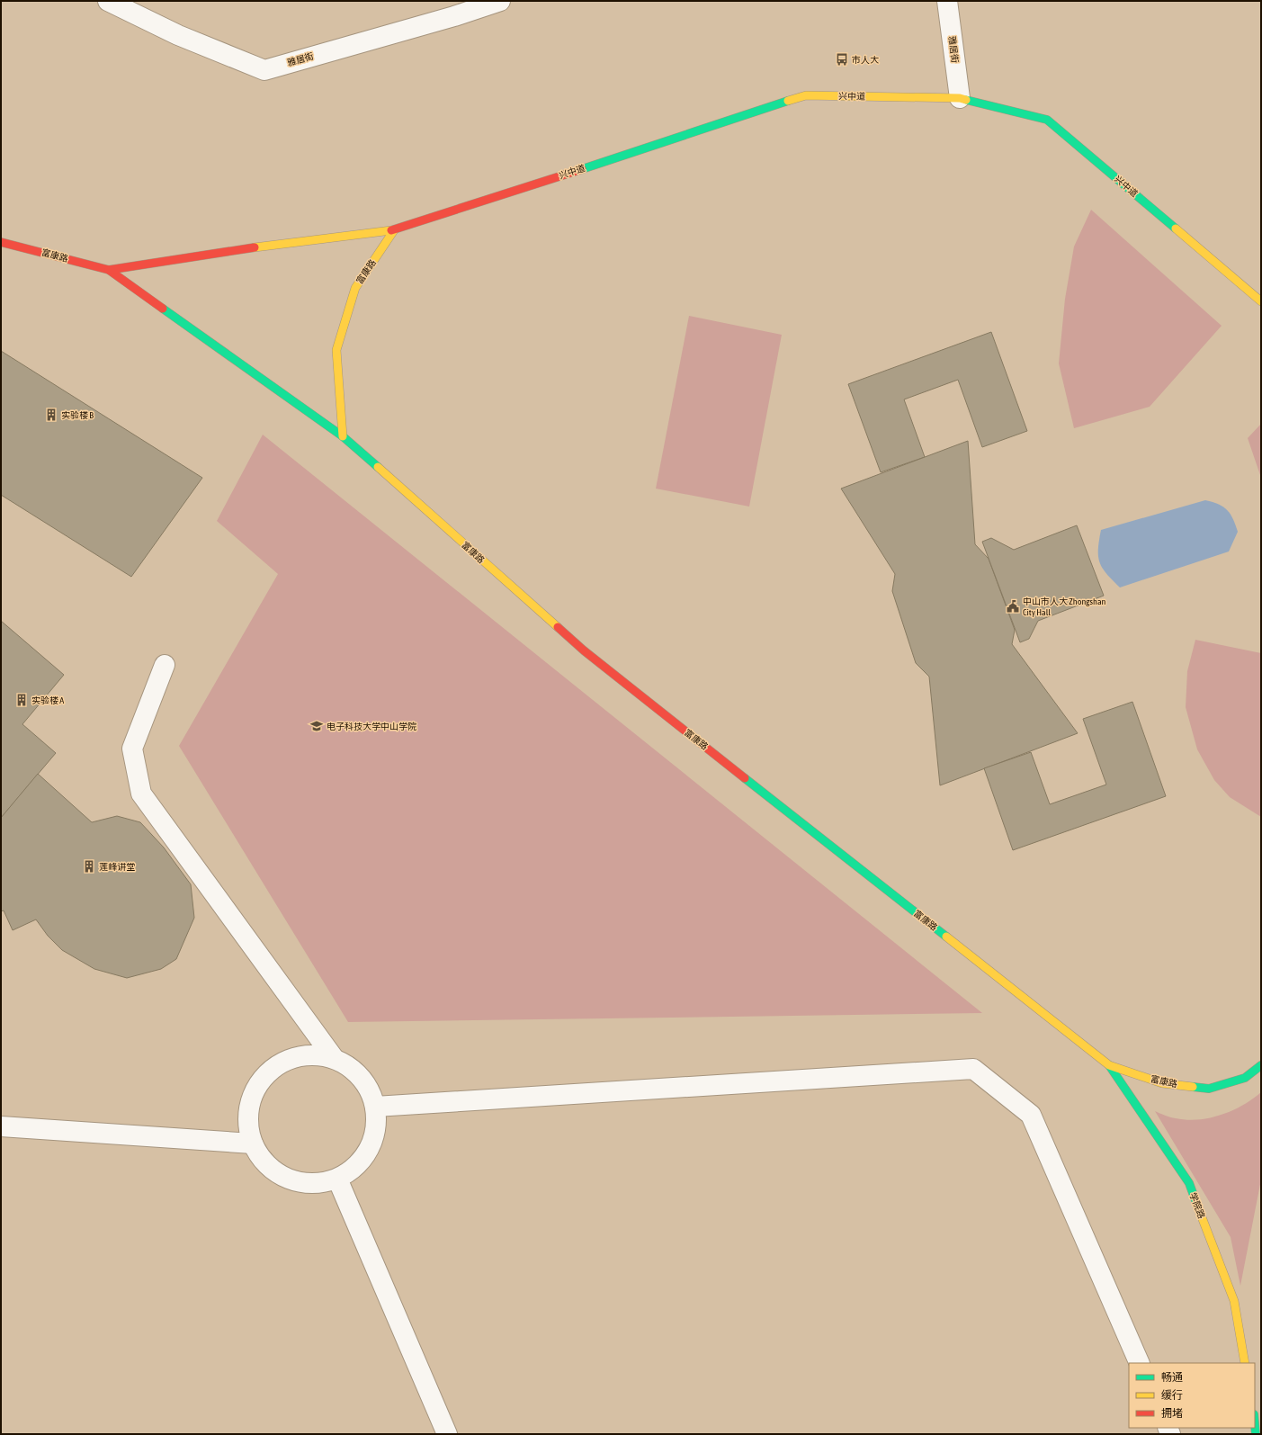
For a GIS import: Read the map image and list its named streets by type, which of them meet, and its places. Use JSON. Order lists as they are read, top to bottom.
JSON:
{
  "streets": {
    "main road": ["兴中道", "富康路", "学院路"],
    "street": ["雅居街"]
  },
  "crossings": [
    ["雅居街", "兴中道"],
    ["兴中道", "富康路"],
    ["富康路", "学院路"]
  ],
  "places": {
    "bus stop": ["市人大"],
    "building": ["实验楼 B", "实验楼 A", "莲峰讲堂"],
    "public building": ["中山市人大 Zhongshan City Hall"],
    "school or university": ["电子科技大学中山学院"]
  },
  "legend": ["畅通", "缓行", "拥堵"]
}
